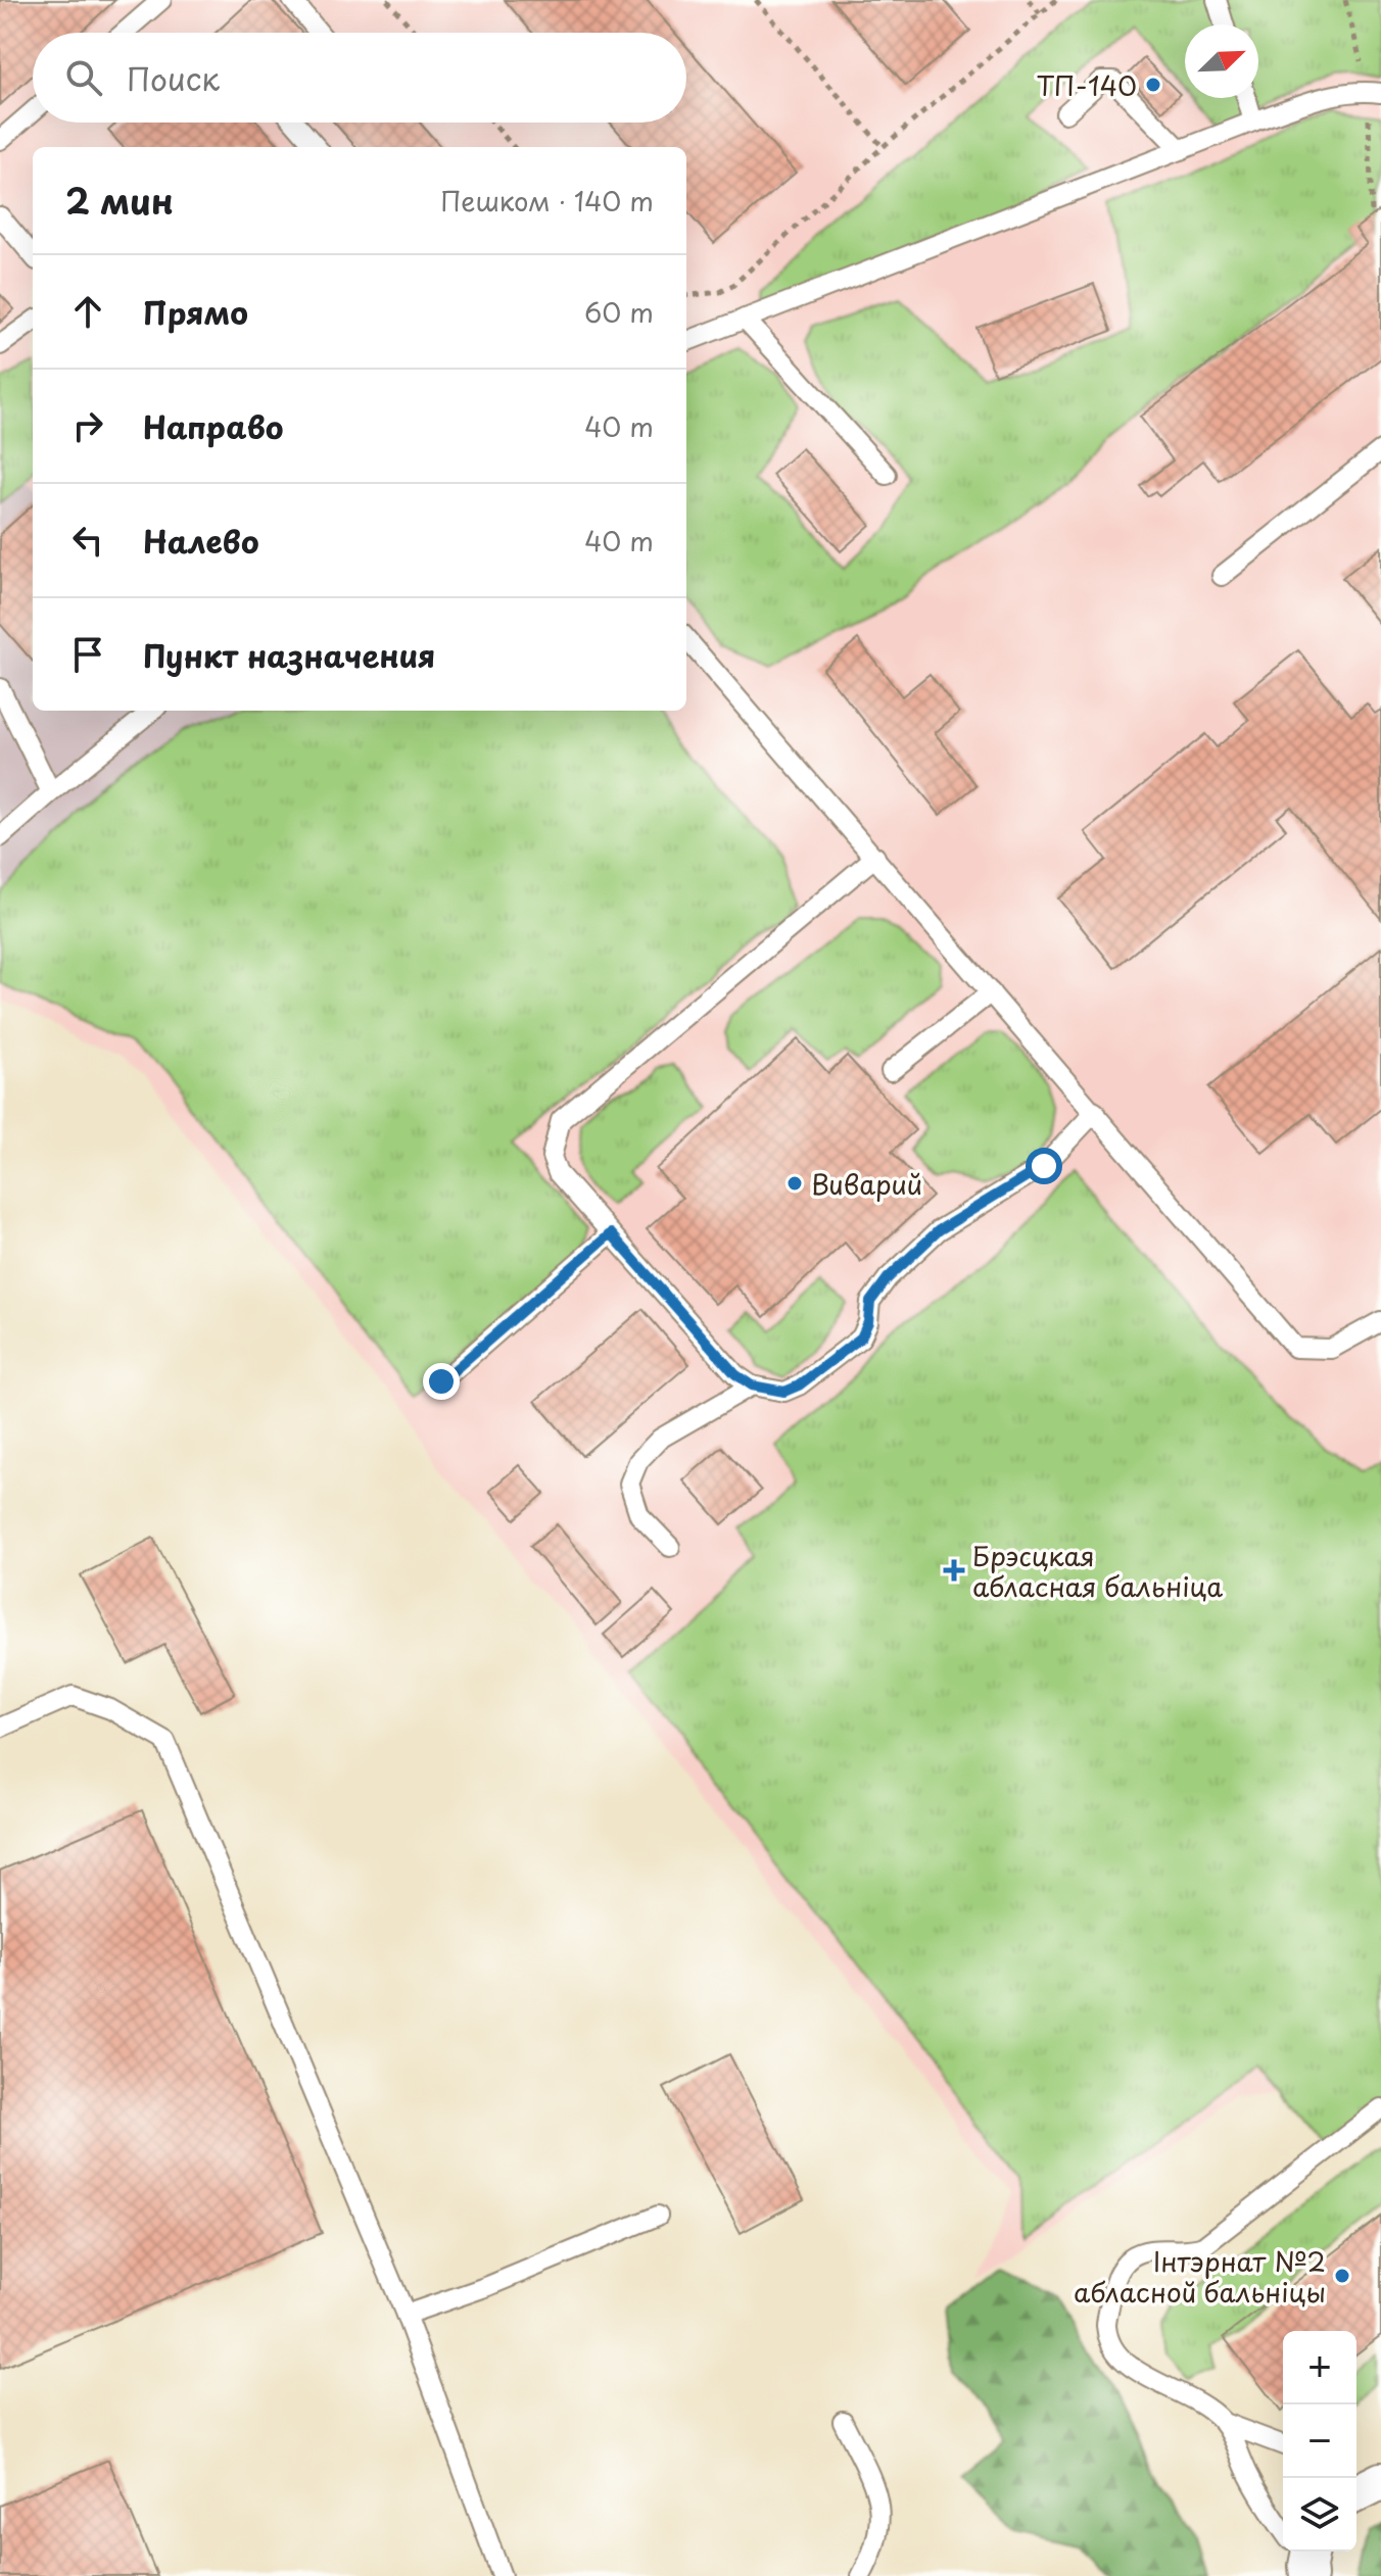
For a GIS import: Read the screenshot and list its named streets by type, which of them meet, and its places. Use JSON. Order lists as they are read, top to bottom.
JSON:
{
  "places": {
    "other": ["ТП-140", "Виварий", "Інтэрнат №2 абласной бальніцы"],
    "health": ["Брэсцкая абласная бальніца"]
  },
  "north": "top right",
  "page": {
    "search": "Поиск",
    "heading": ["2 мин", "Пешком · 140 m"],
    "list": [
      ["Прямо", "60 m"],
      ["Направо", "40 m"],
      ["Налево", "40 m"],
      "Пункт назначения"
    ],
    "map_buttons": ["+", "−"]
  }
}
